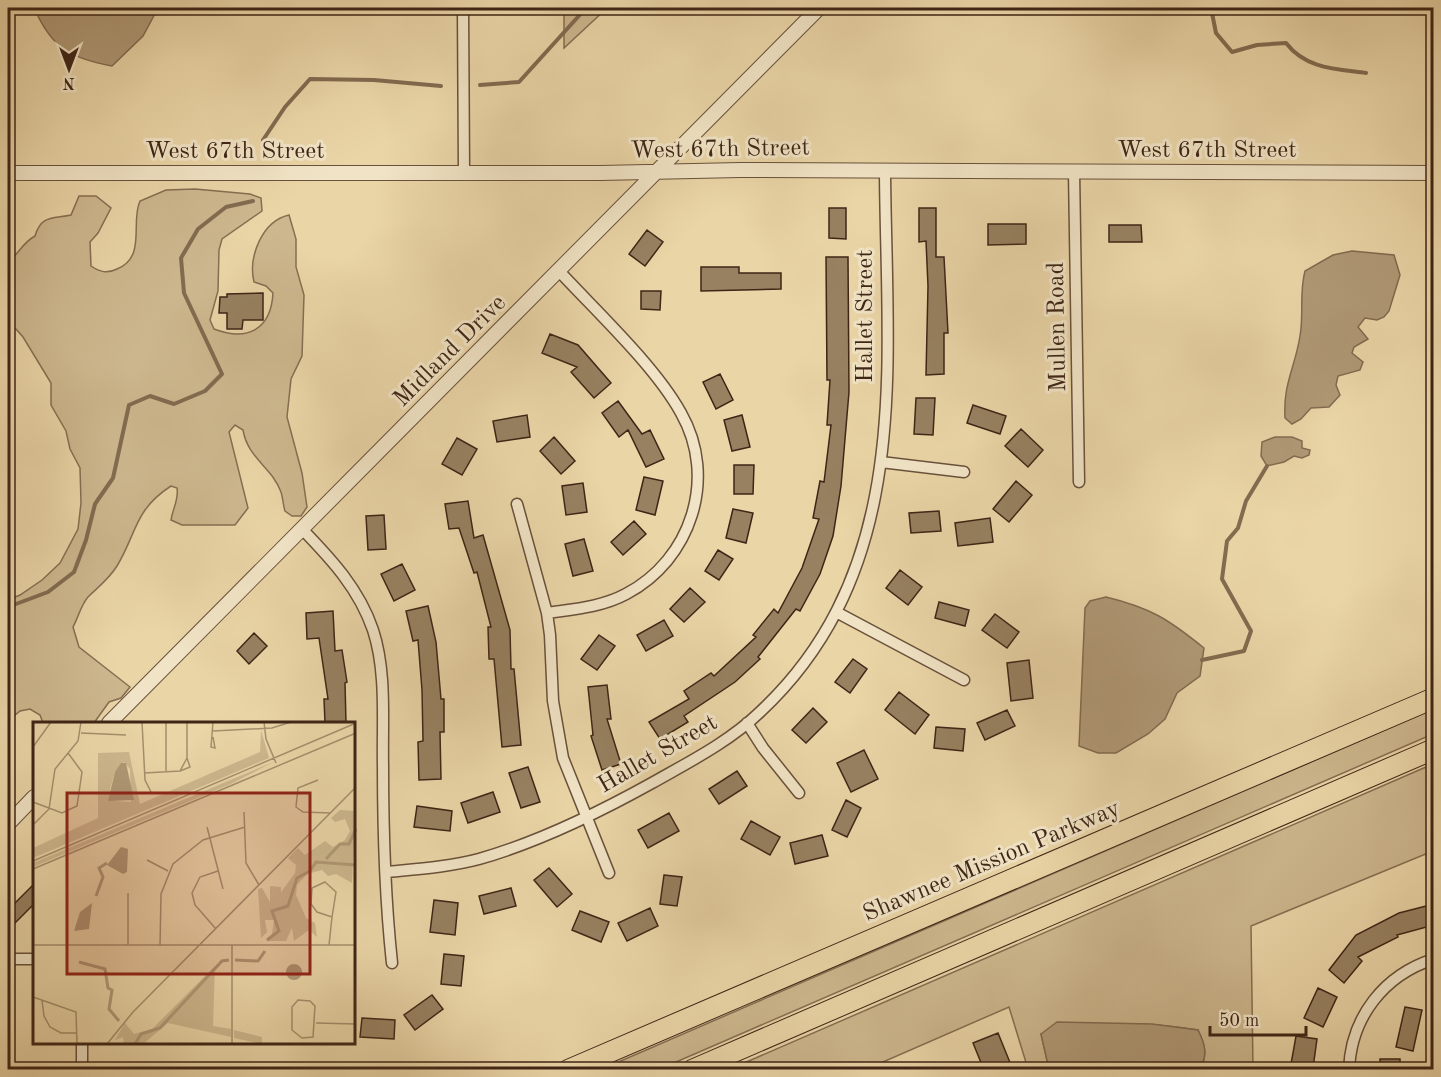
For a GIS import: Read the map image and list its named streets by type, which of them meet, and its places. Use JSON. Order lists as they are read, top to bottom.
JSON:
{
  "streets": {
    "highway": ["Shawnee Mission Parkway"],
    "street": [
      "West 67th Street",
      "Hallet Street",
      "Mullen Road",
      "Midland Drive"
    ]
  },
  "crossings": [
    ["West 67th Street", "Hallet Street"],
    ["West 67th Street", "Mullen Road"],
    ["West 67th Street", "Midland Drive"]
  ],
  "scale_bar": "50 m",
  "north": "bottom"
}
